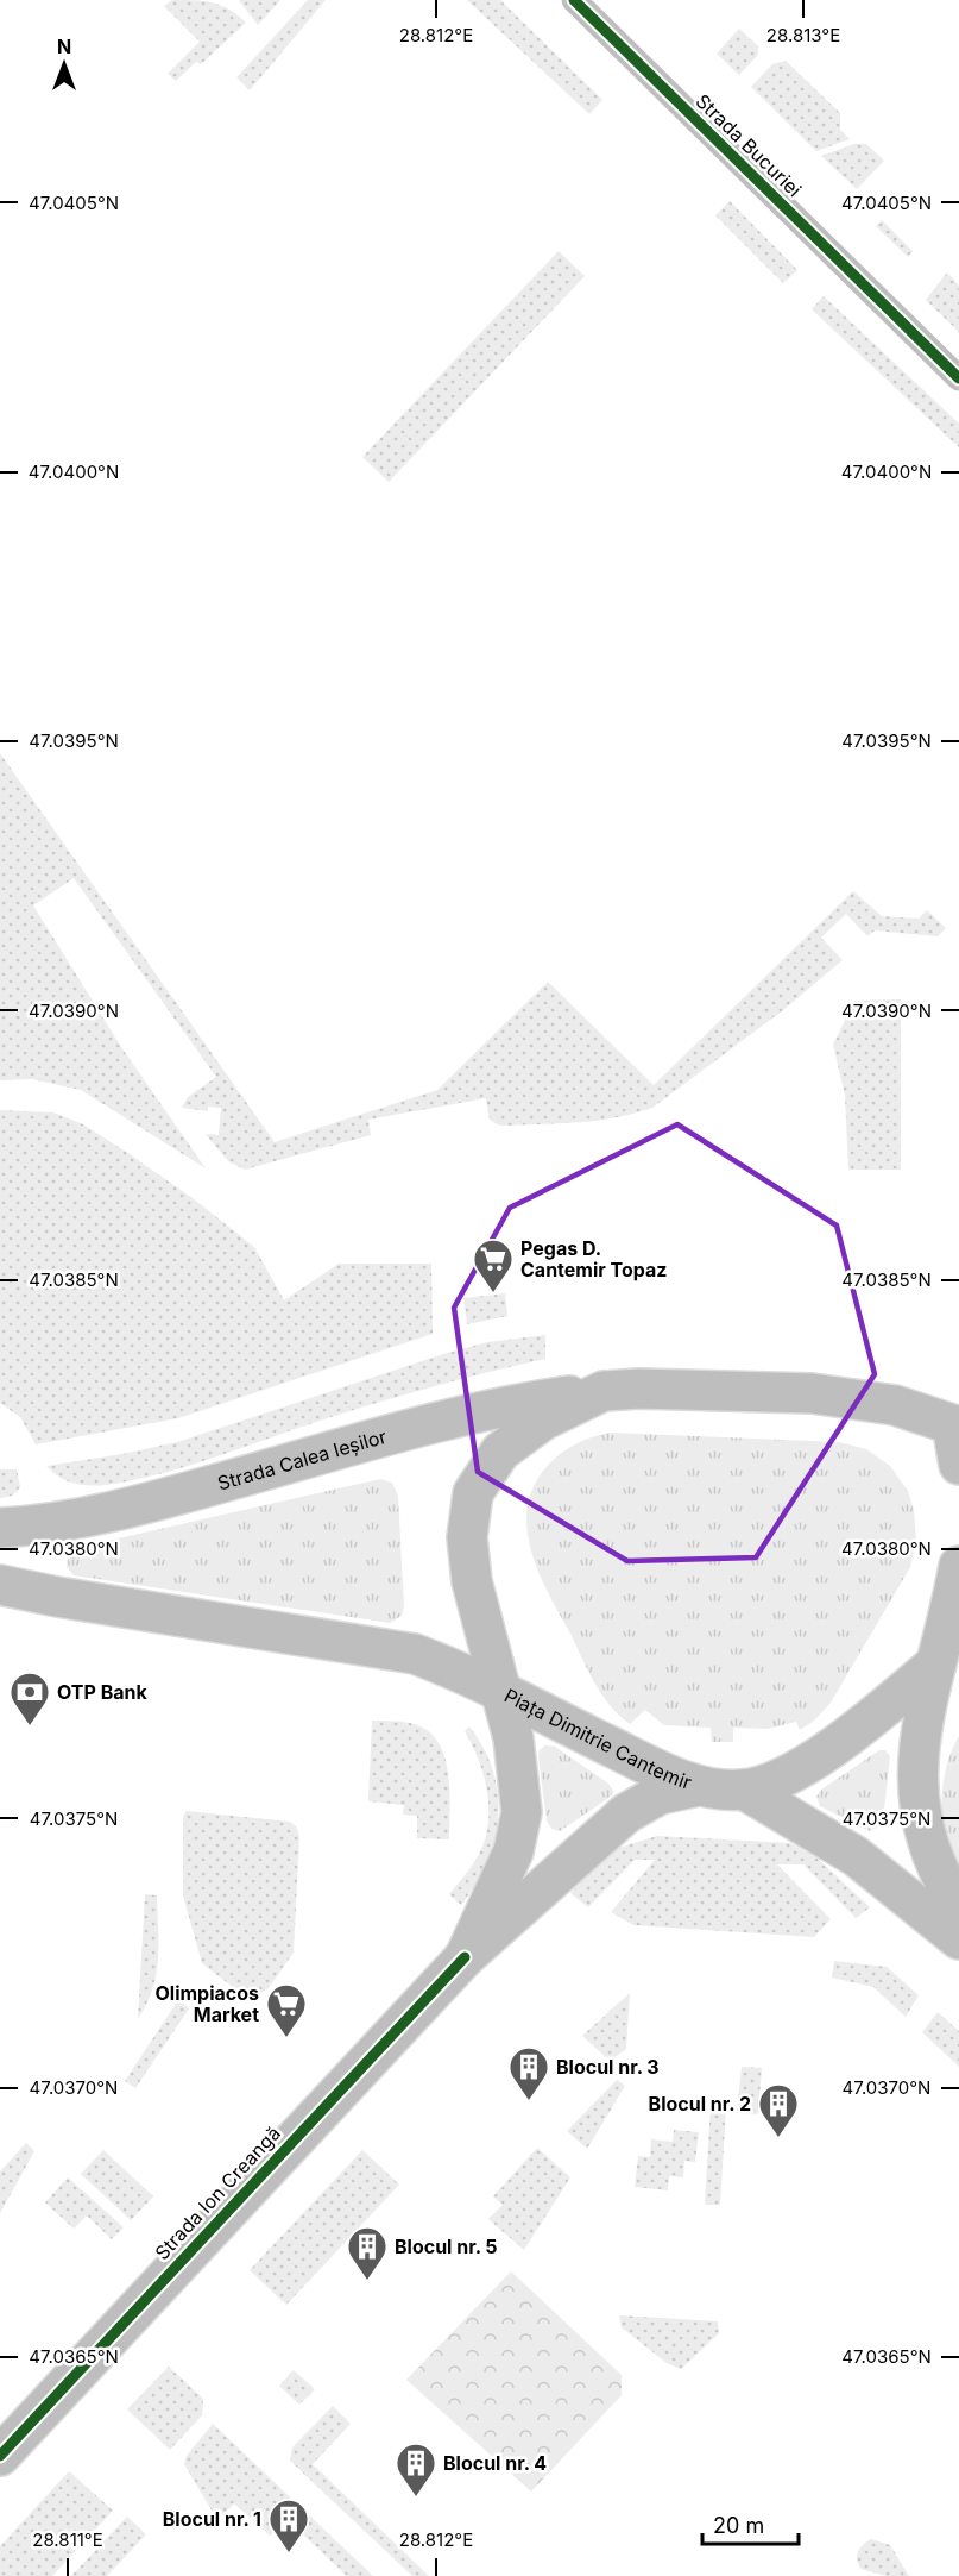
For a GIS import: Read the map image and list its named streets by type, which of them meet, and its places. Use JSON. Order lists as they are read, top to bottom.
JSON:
{
  "streets": {
    "main road": ["Strada Calea Ieșilor", "Piața Dimitrie Cantemir", "Strada Ion Creangă"],
    "street": ["Strada Bucuriei"]
  },
  "crossings": [
    ["Strada Calea Ieșilor", "Piața Dimitrie Cantemir"],
    ["Piața Dimitrie Cantemir", "Strada Ion Creangă"]
  ],
  "places": {
    "supermarket": ["Pegas D. Cantemir Topaz", "Olimpiacos Market"],
    "bank": ["OTP Bank"],
    "building": [
      "Blocul nr. 3",
      "Blocul nr. 2",
      "Blocul nr. 5",
      "Blocul nr. 4",
      "Blocul nr. 1"
    ]
  },
  "scale_bar": "20 m",
  "north": "top",
  "coordinates": [
    "28.812°E",
    "28.813°E",
    "47.0405°N",
    "47.0400°N",
    "47.0395°N",
    "47.0390°N",
    "47.0385°N",
    "47.0380°N",
    "47.0375°N",
    "47.0370°N",
    "47.0365°N",
    "28.811°E"
  ]
}
